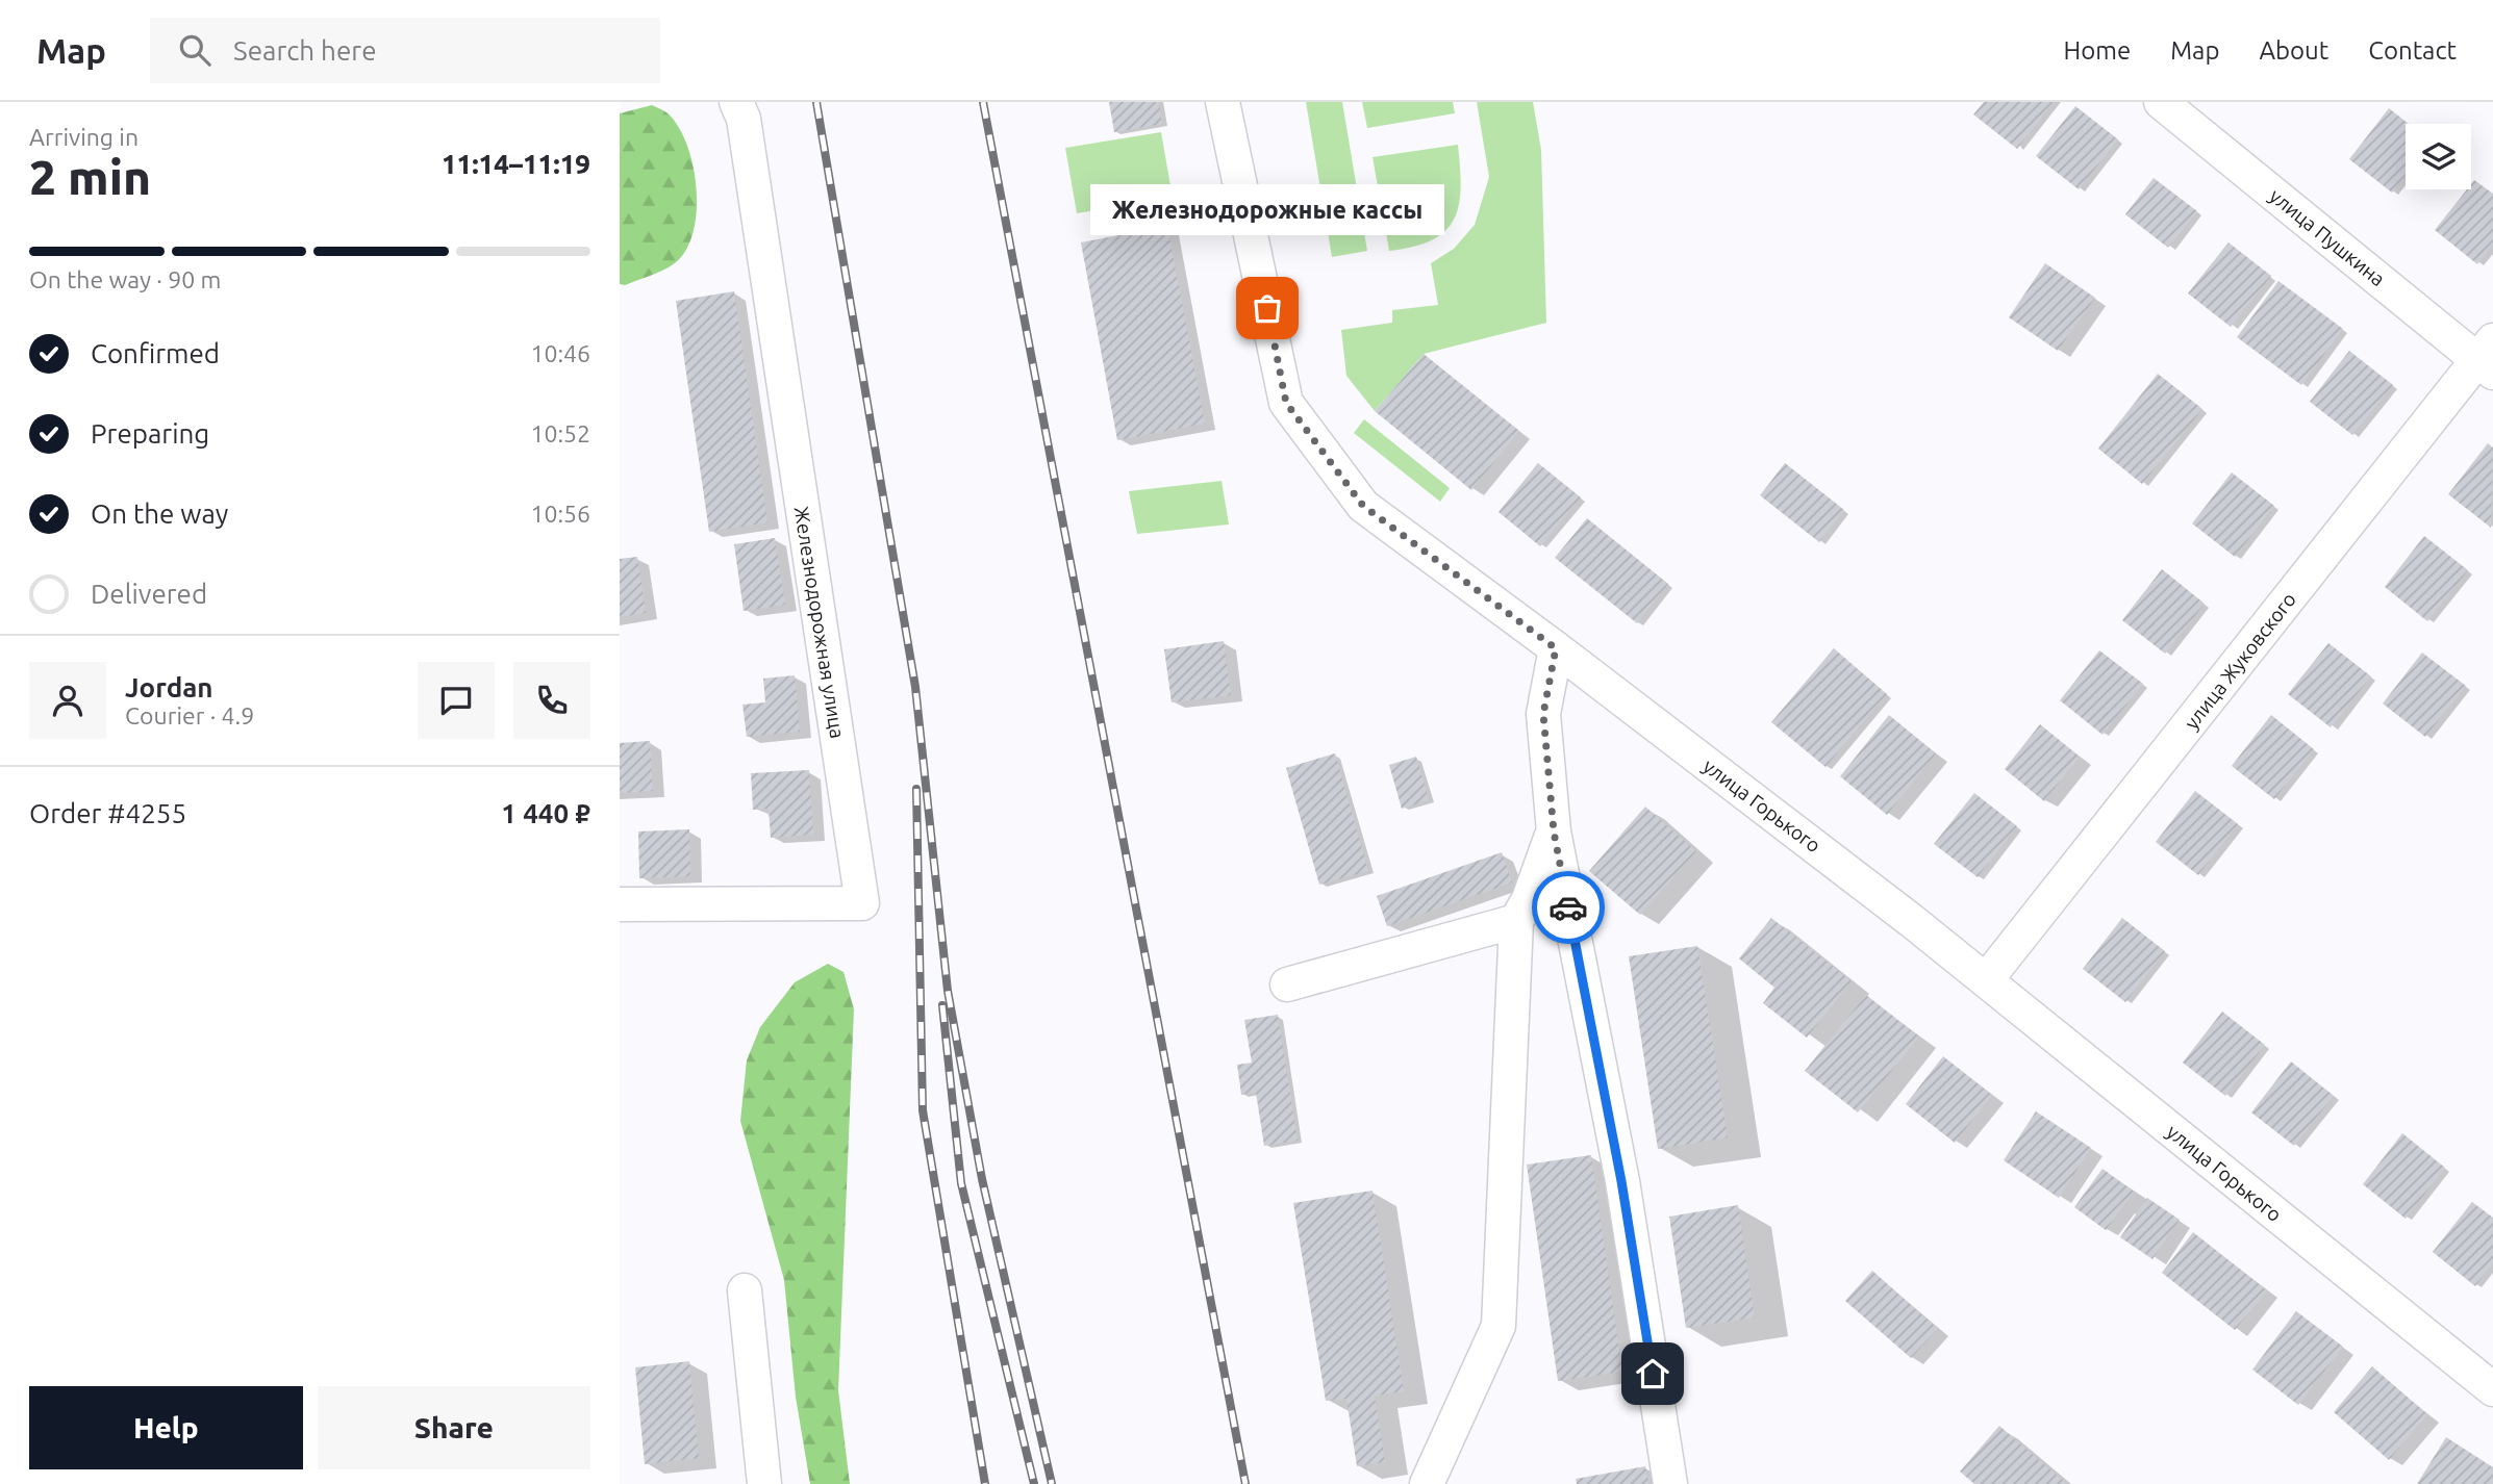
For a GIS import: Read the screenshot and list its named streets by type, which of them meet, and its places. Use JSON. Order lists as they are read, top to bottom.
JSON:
{
  "streets": {
    "street": [
      "улица Пушкина",
      "Железнодорожная улица",
      "улица Жуковского",
      "улица Горького"
    ]
  },
  "crossings": [
    ["улица Пушкина", "улица Жуковского"],
    ["улица Жуковского", "улица Горького"]
  ],
  "places": ["Железнодорожные кассы"],
  "page": {
    "header": "Map",
    "search": "Search here",
    "nav": [
      "Home",
      "Map",
      "About",
      "Contact"
    ],
    "heading": ["2 min", "Arriving in", "11:14–11:19"],
    "panel": [
      "Jordan",
      "Courier · 4.9",
      "Order #4255",
      "1 440 ₽"
    ],
    "bubble": "Железнодорожные кассы",
    "bar": "On the way · 90 m",
    "list": [
      ["Confirmed", "10:46"],
      ["Preparing", "10:52"],
      ["On the way", "10:56"],
      "Delivered"
    ],
    "buttons": ["Help", "Share"]
  }
}
